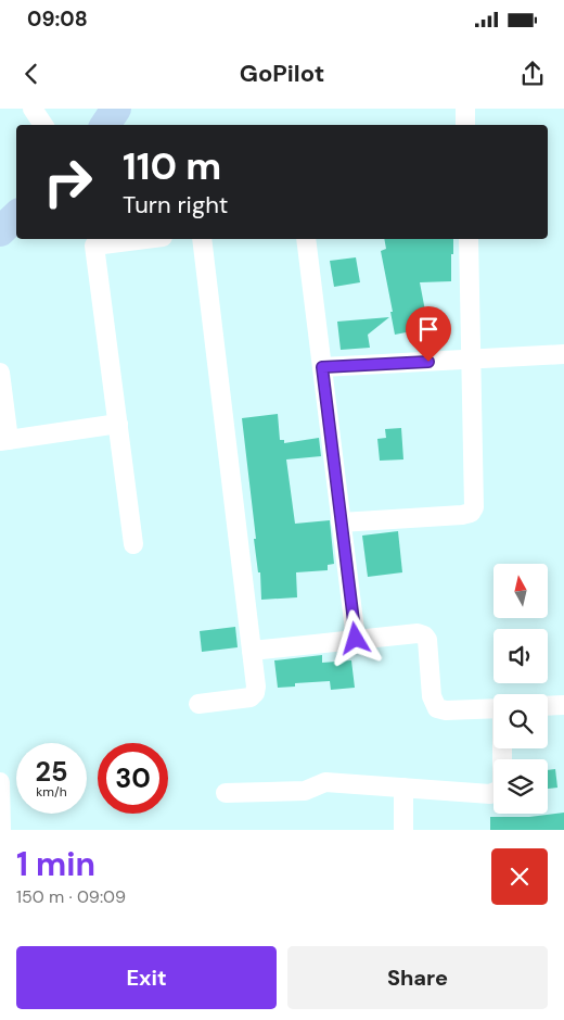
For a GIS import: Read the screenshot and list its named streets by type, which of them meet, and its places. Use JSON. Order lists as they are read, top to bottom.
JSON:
{
  "north": "top",
  "page": {
    "status": "09:08",
    "header": "GoPilot",
    "turn": ["110 m", "Turn right"],
    "speed": "25 km/h",
    "limit": "30",
    "heading": ["1 min", "150 m · 09:09"],
    "buttons": ["Exit", "Share"]
  }
}
